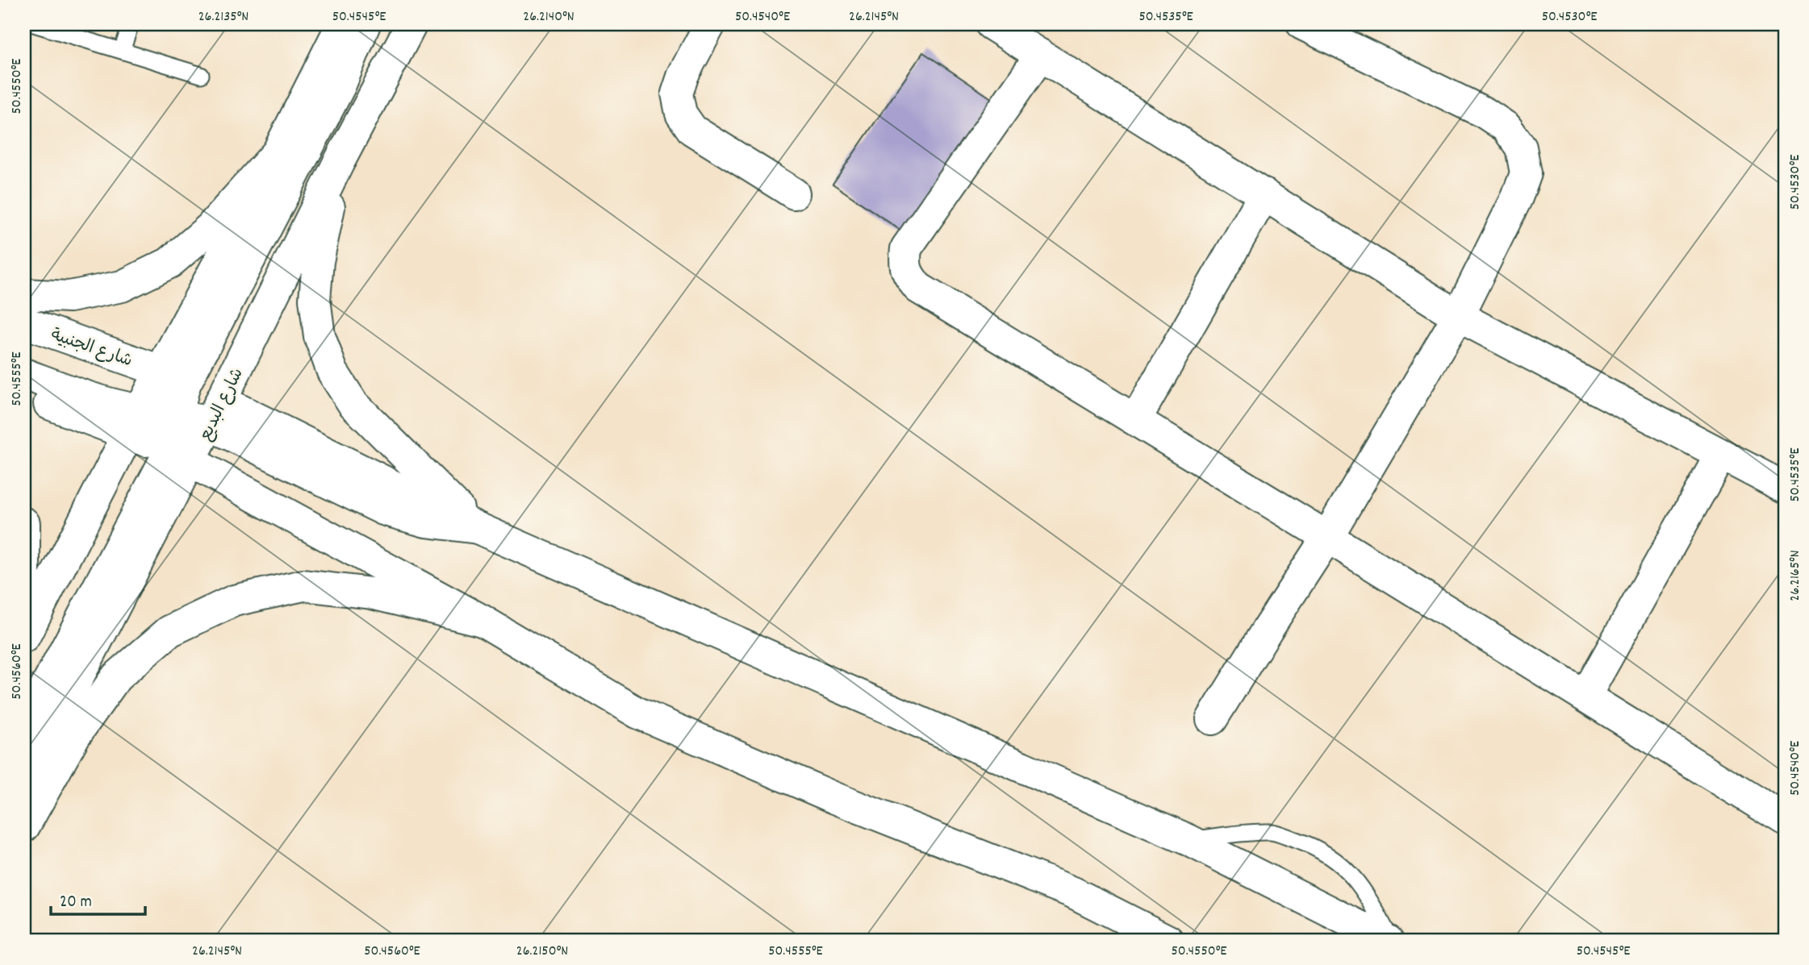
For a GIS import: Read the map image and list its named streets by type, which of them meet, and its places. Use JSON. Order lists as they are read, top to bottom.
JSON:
{
  "streets": {
    "street": ["شارع الجنبية", "شارع البديع"]
  },
  "crossings": [
    ["شارع الجنبية", "شارع البديع"]
  ],
  "scale_bar": "20 m",
  "coordinates": [
    "26.2135°N",
    "50.4545°E",
    "26.2140°N",
    "50.4540°E",
    "26.2145°N",
    "50.4535°E",
    "50.4530°E",
    "50.4550°E",
    "50.4555°E",
    "26.2165°N",
    "50.4560°E",
    "26.2150°N"
  ]
}
